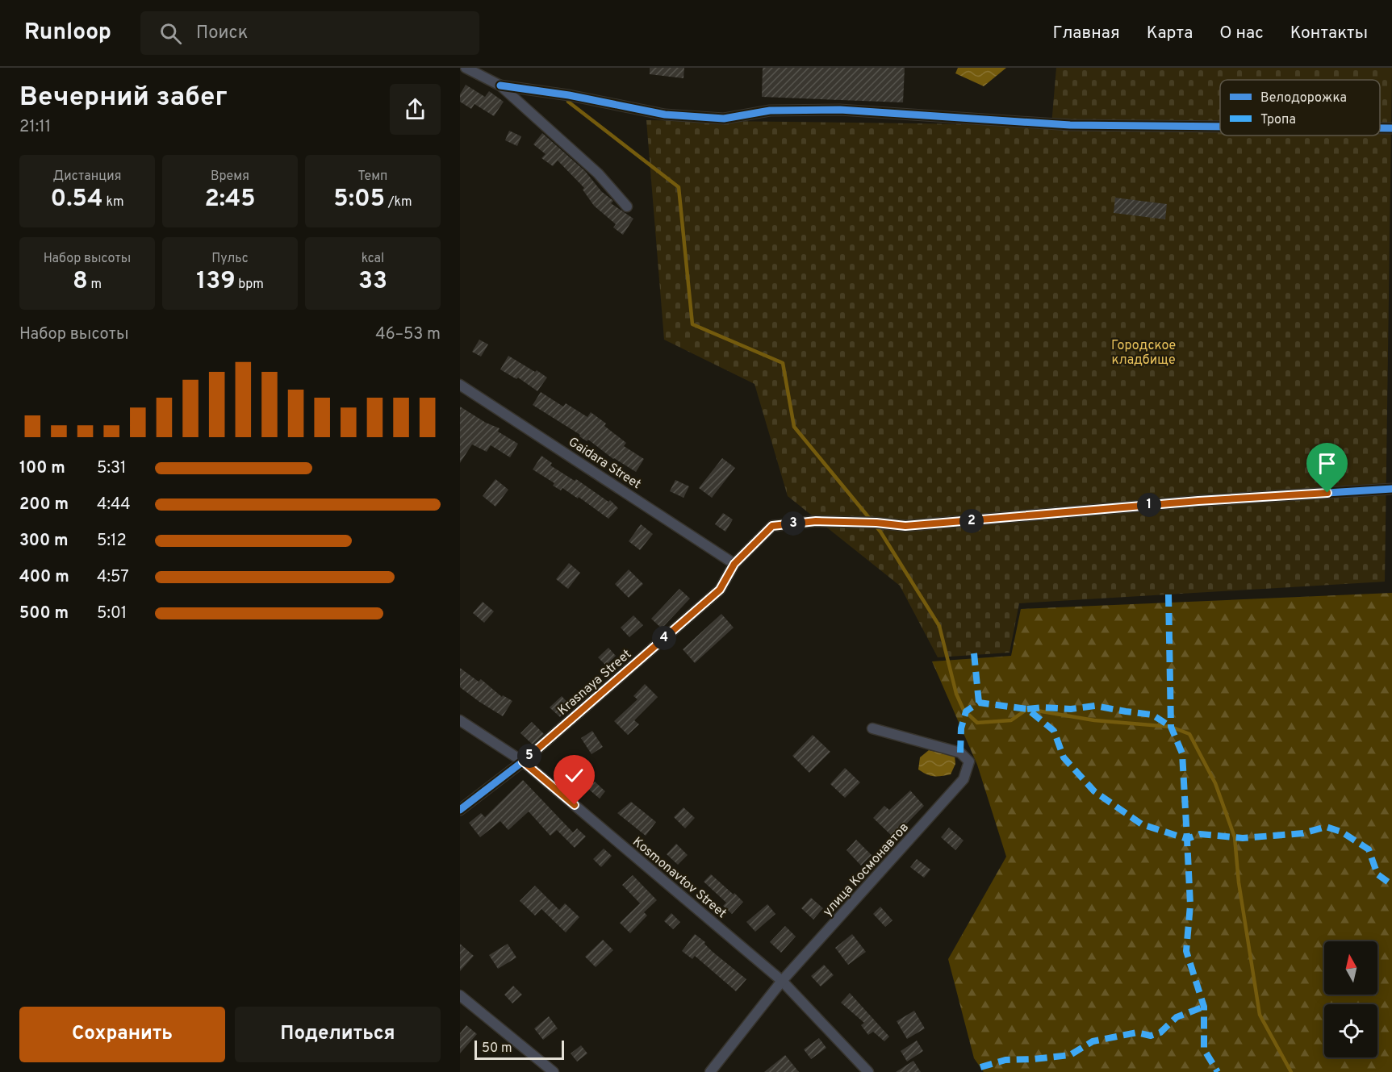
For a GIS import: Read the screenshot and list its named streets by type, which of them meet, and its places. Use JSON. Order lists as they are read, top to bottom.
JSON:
{
  "streets": {
    "street": [
      "Gaidara Street",
      "Krasnaya Street",
      "улица Космонавтов",
      "Kosmonavtov Street"
    ]
  },
  "crossings": [
    ["Gaidara Street", "Krasnaya Street"],
    ["Krasnaya Street", "Kosmonavtov Street"],
    ["улица Космонавтов", "Kosmonavtov Street"]
  ],
  "parks": ["Городское кладбище"],
  "legend": ["Велодорожка", "Тропа"],
  "scale_bar": "50 m",
  "north": "top",
  "page": {
    "header": "Runloop",
    "search": "Поиск",
    "nav": [
      "Главная",
      "Карта",
      "О нас",
      "Контакты"
    ],
    "heading": ["Вечерний забег", "21:11"],
    "stats": [
      ["Дистанция", "0.54 km"],
      ["Время", "2:45"],
      ["Темп", "5:05 /km"],
      ["Набор высоты", "8 m"],
      ["Пульс", "139 bpm"],
      ["kcal", "33"]
    ],
    "chart": ["Набор высоты", "46–53 m"],
    "list": [
      {
        "name": "100 m",
        "note": "5:31"
      },
      {
        "name": "200 m",
        "note": "4:44"
      },
      {
        "name": "300 m",
        "note": "5:12"
      },
      {
        "name": "400 m",
        "note": "4:57"
      },
      {
        "name": "500 m",
        "note": "5:01"
      }
    ],
    "pins": [
      "1",
      "2",
      "3",
      "4",
      "5"
    ],
    "buttons": ["Сохранить", "Поделиться"],
    "scale": "50 m"
  }
}
